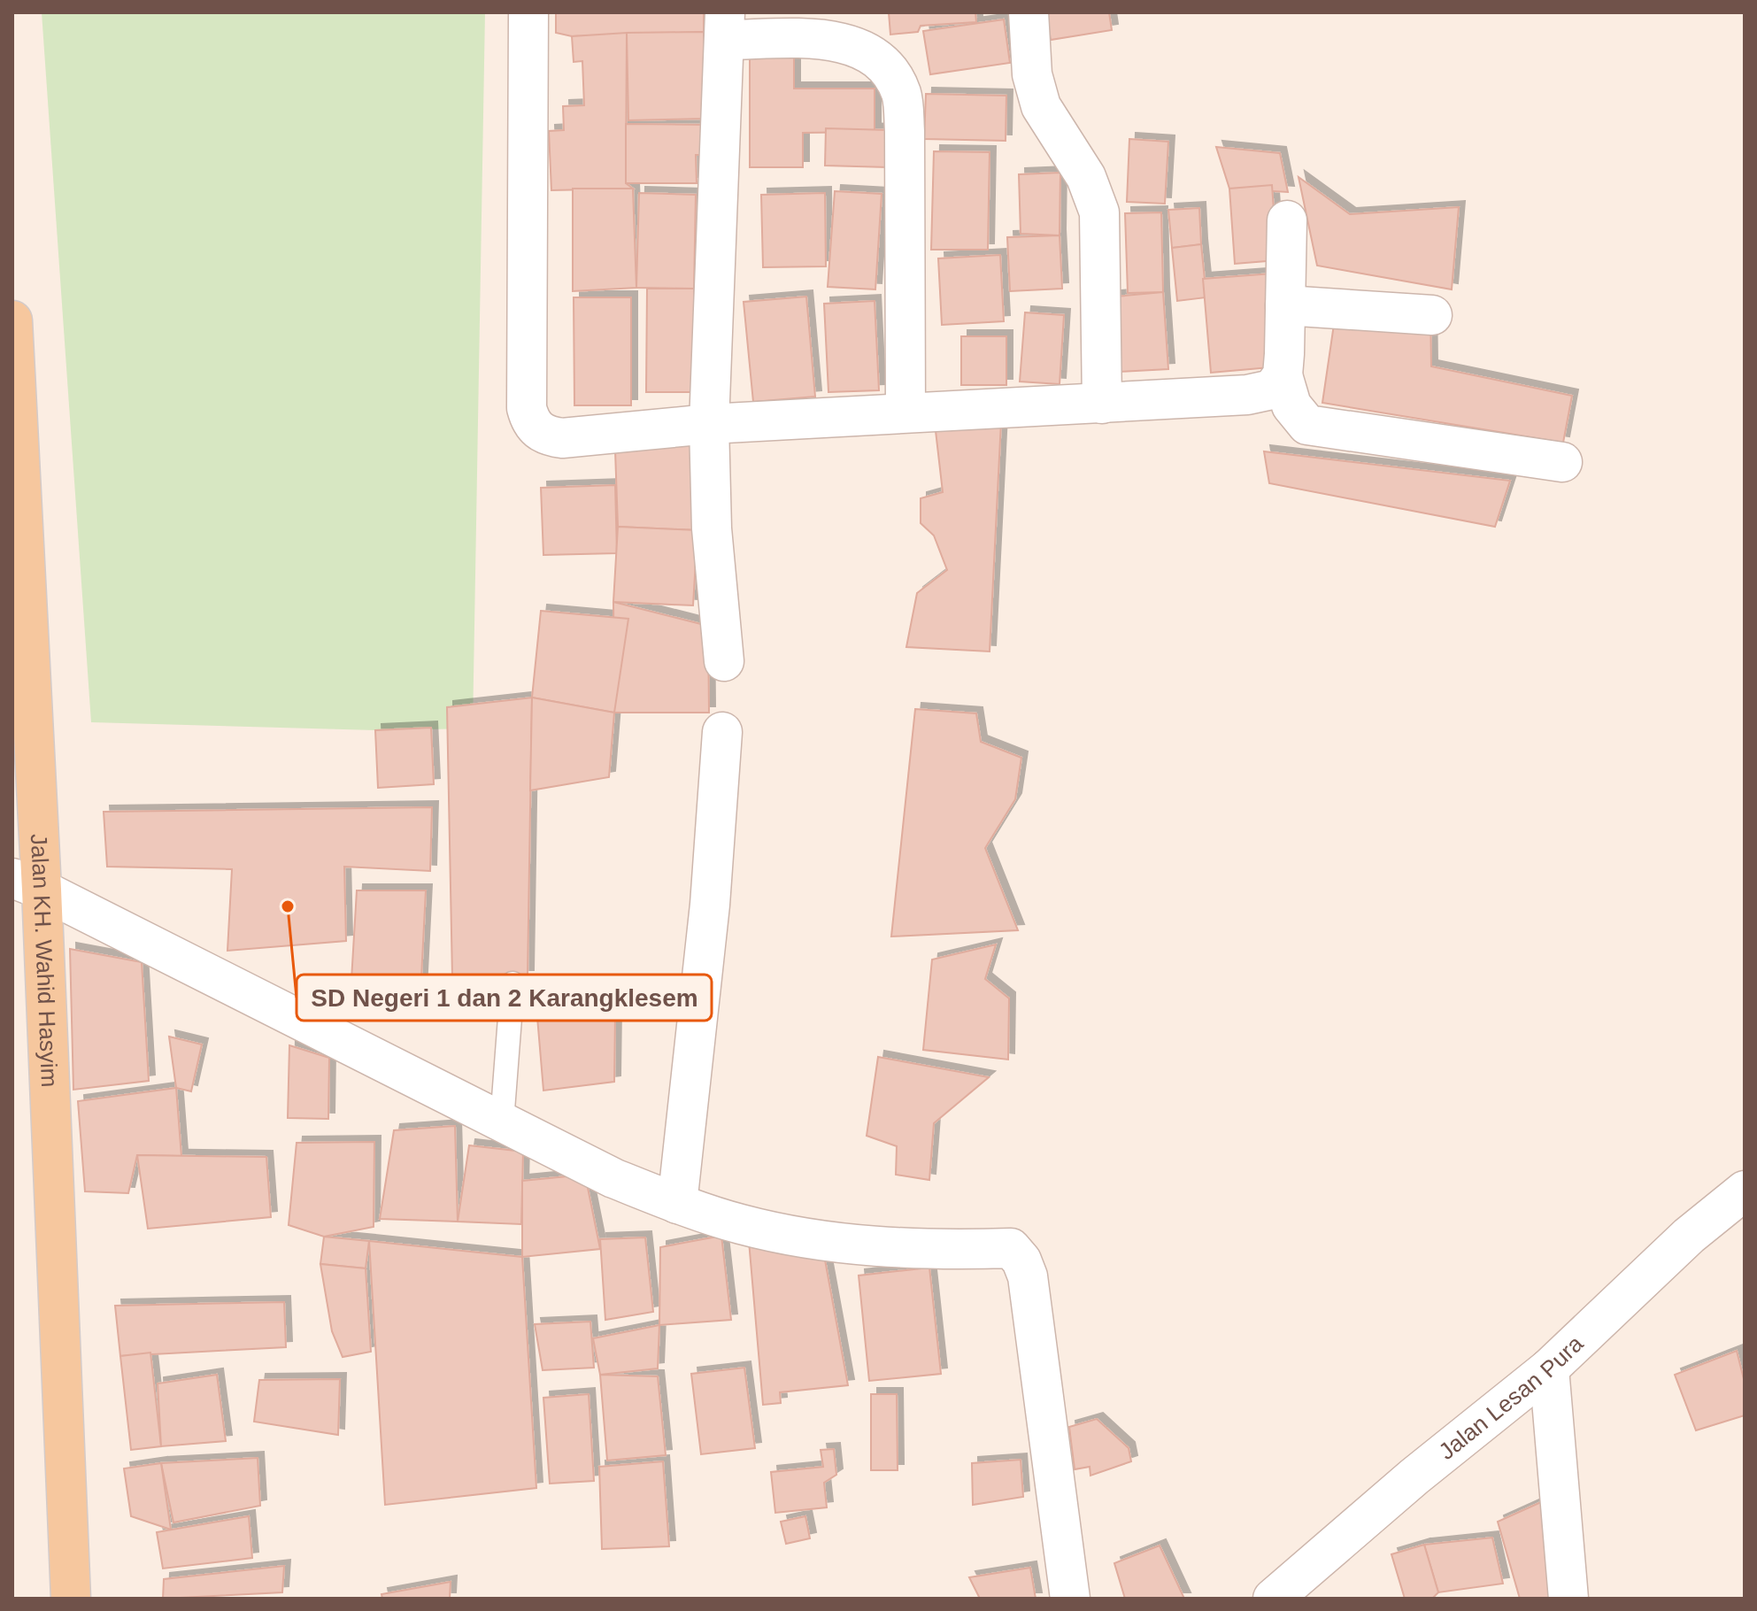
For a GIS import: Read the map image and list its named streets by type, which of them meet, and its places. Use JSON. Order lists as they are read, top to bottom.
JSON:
{
  "streets": {
    "main road": ["Jalan KH. Wahid Hasyim"],
    "street": ["Jalan Lesan Pura"]
  },
  "places": ["SD Negeri 1 dan 2 Karangklesem"]
}
